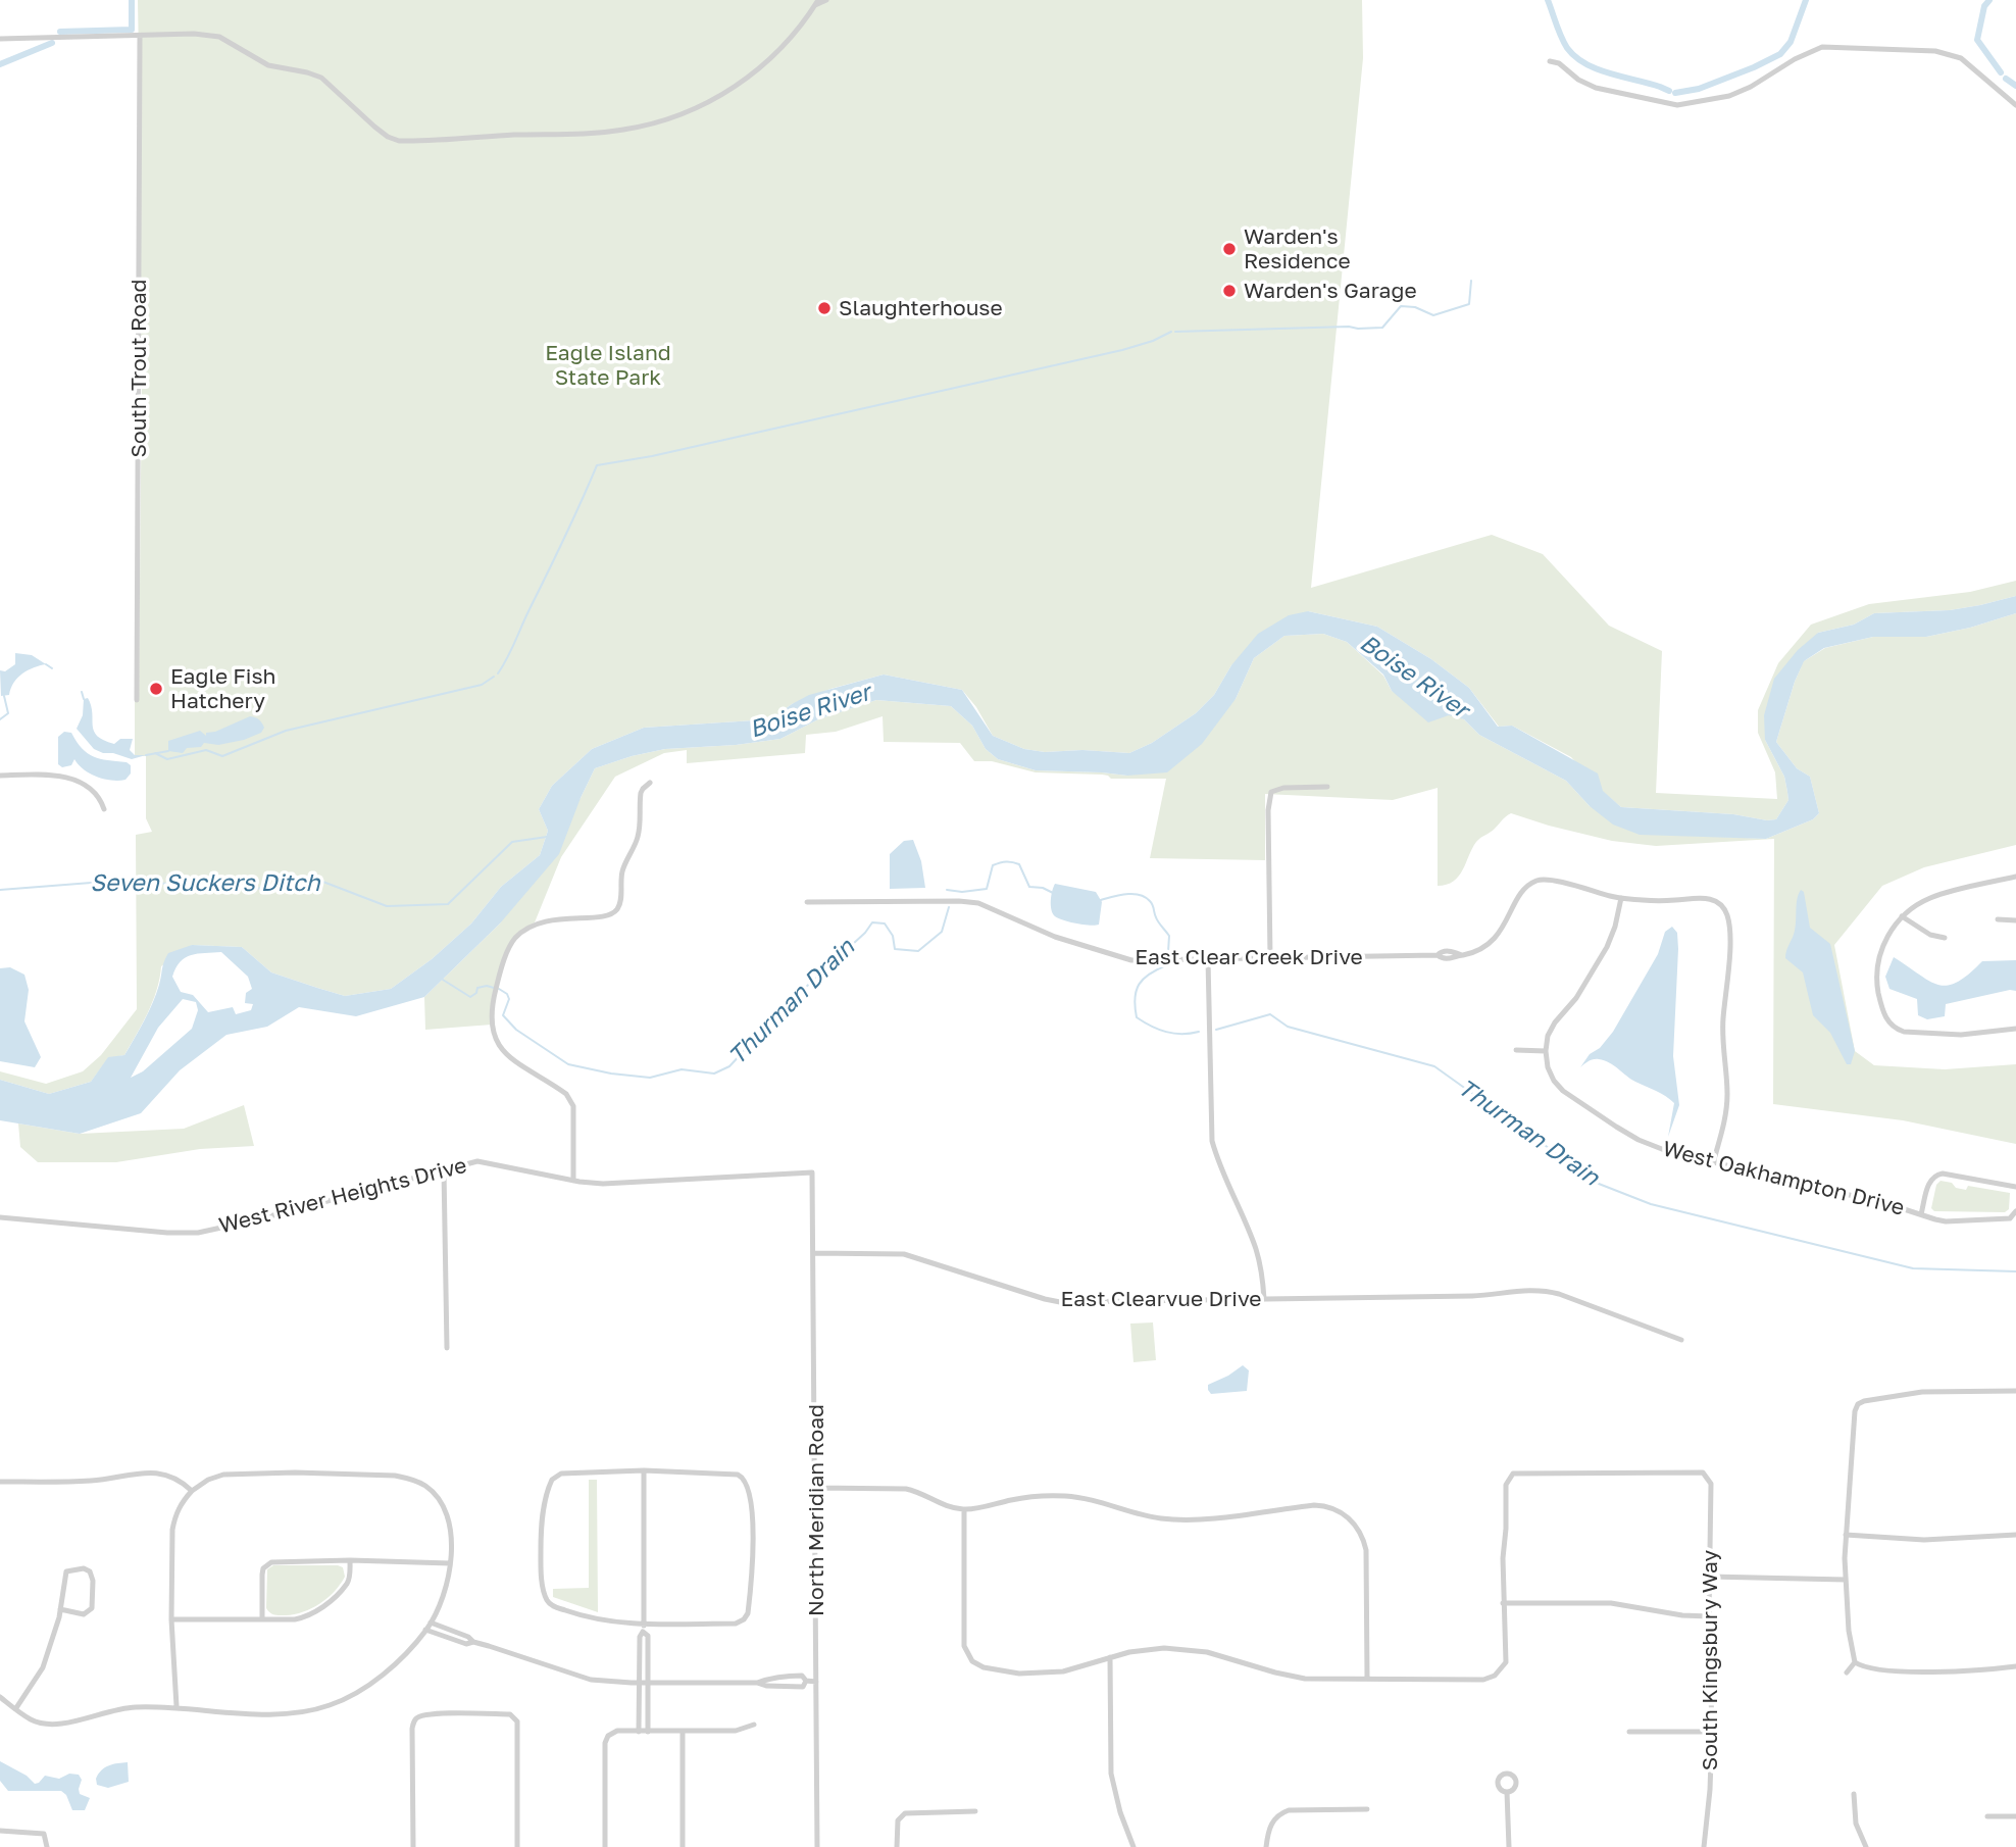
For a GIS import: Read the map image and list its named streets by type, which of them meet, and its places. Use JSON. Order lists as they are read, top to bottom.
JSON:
{
  "streets": {
    "street": [
      "South Trout Road",
      "East Clear Creek Drive",
      "West Oakhampton Drive",
      "West River Heights Drive",
      "East Clearvue Drive",
      "North Meridian Road",
      "South Kingsbury Way"
    ]
  },
  "crossings": [
    ["West River Heights Drive", "North Meridian Road"],
    ["East Clearvue Drive", "North Meridian Road"]
  ],
  "water": ["Boise River", "Seven Suckers Ditch", "Thurman Drain"],
  "parks": ["Eagle Island State Park"],
  "places": [
    "Warden's Residence",
    "Warden's Garage",
    "Slaughterhouse",
    "Eagle Fish Hatchery"
  ]
}
